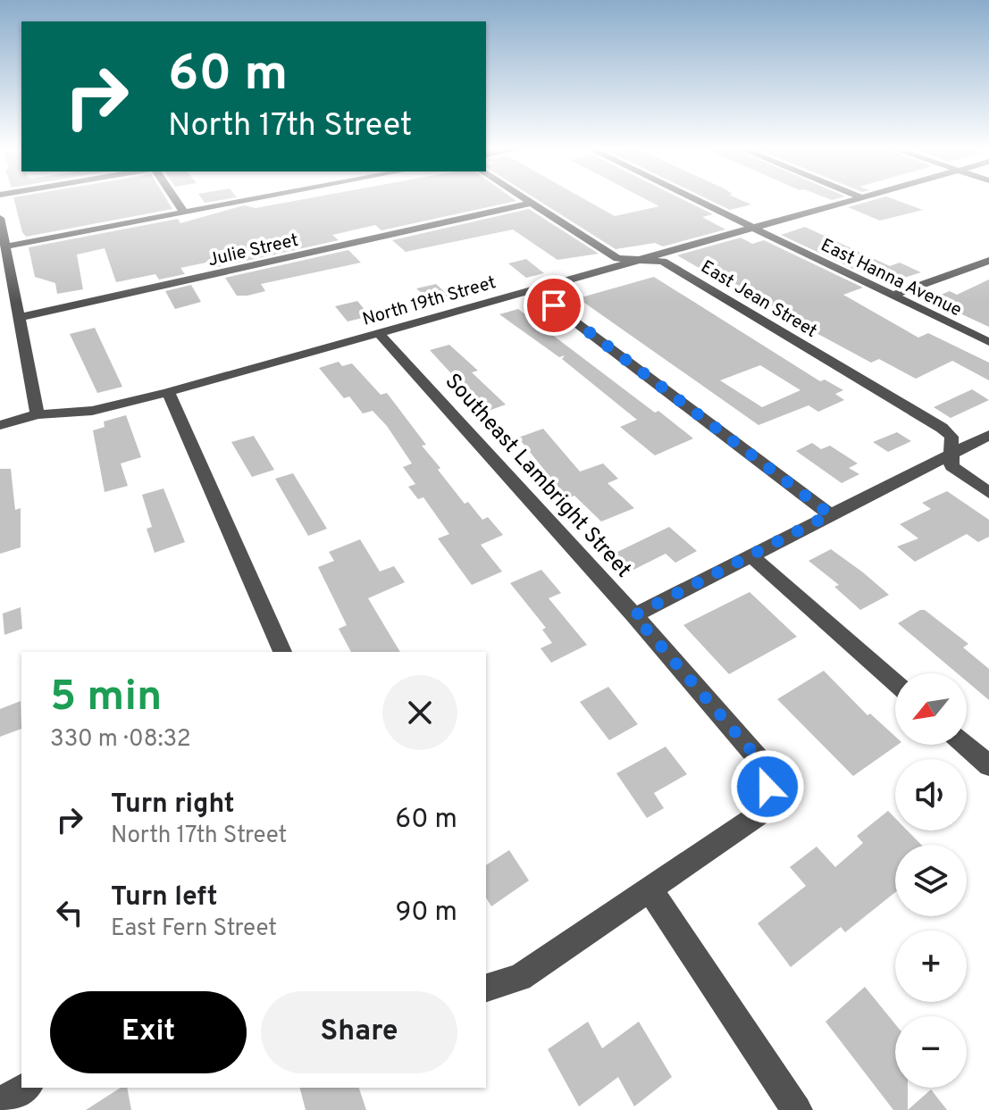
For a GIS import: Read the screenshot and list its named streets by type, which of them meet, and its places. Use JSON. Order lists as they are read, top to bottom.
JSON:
{
  "streets": {
    "street": [
      "Julie Street",
      "East Hanna Avenue",
      "East Jean Street",
      "North 19th Street",
      "Southeast Lambright Street"
    ]
  },
  "crossings": [
    ["Julie Street", "East Jean Street"],
    ["East Hanna Avenue", "North 19th Street"],
    ["East Jean Street", "North 19th Street"],
    ["North 19th Street", "Southeast Lambright Street"]
  ],
  "north": "bottom left",
  "page": {
    "turn": ["60 m", "North 17th Street"],
    "heading": ["5 min", "330 m · 08:32"],
    "map_buttons": ["+", "−"],
    "list": [
      {
        "name": "Turn right",
        "note": "North 17th Street",
        "value": "60 m"
      },
      {
        "name": "Turn left",
        "note": "East Fern Street",
        "value": "90 m"
      }
    ],
    "buttons": ["Exit", "Share"]
  }
}
